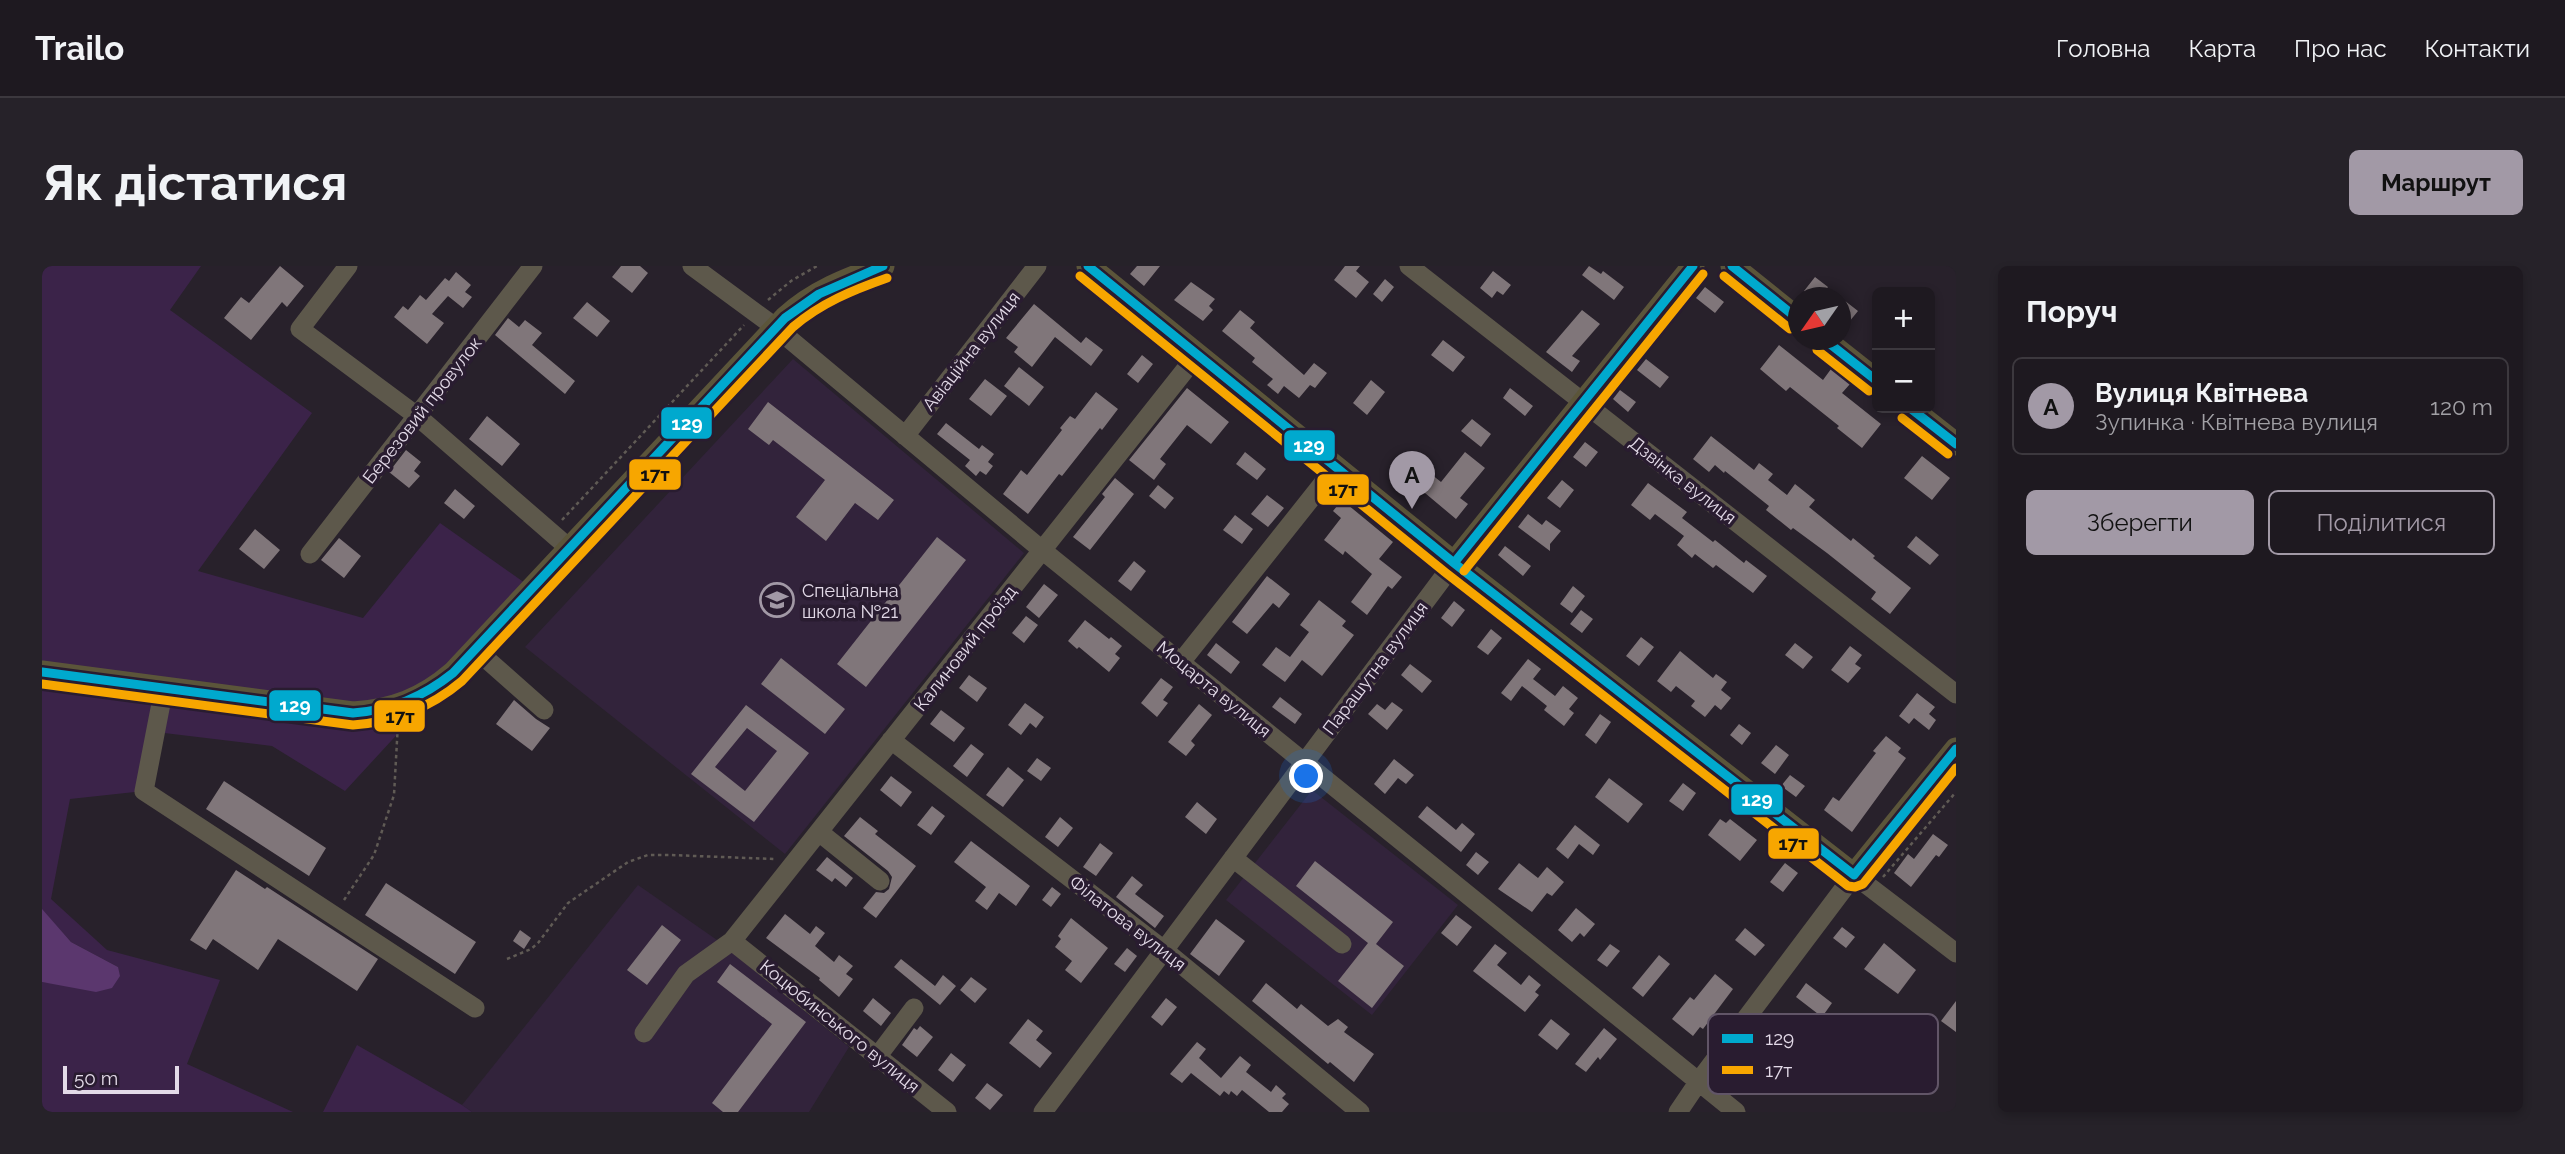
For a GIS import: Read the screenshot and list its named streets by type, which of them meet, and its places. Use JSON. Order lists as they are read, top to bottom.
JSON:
{
  "streets": {
    "main road": ["Парашутна вулиця"],
    "street": [
      "Авіаційна вулиця",
      "Березовий провулок",
      "Дзвінка вулиця",
      "Калиновий проїзд",
      "Моцарта вулиця",
      "Філатова вулиця",
      "Коцюбинського вулиця"
    ]
  },
  "crossings": [
    ["Авіаційна вулиця", "Моцарта вулиця"],
    ["Дзвінка вулиця", "Парашутна вулиця"],
    ["Калиновий проїзд", "Моцарта вулиця"],
    ["Калиновий проїзд", "Філатова вулиця"],
    ["Калиновий проїзд", "Коцюбинського вулиця"],
    ["Парашутна вулиця", "Моцарта вулиця"],
    ["Парашутна вулиця", "Філатова вулиця"]
  ],
  "places": {
    "school or university": ["Спеціальна школа №21"]
  },
  "lines": ["transit line 129", "transit line 17т"],
  "legend": ["129", "17т"],
  "scale_bar": "50 m",
  "north": "bottom left",
  "page": {
    "header": "Trailo",
    "nav": [
      "Головна",
      "Карта",
      "Про нас",
      "Контакти"
    ],
    "buttons": [
      "Маршрут",
      ["Зберегти", "Поділитися"]
    ],
    "title": "Як дістатися",
    "heading": "Поруч",
    "map_buttons": ["+", "−"],
    "list": [
      {
        "mark": "A",
        "name": "Вулиця Квітнева",
        "note": "Зупинка · Квітнева вулиця",
        "value": "120 m"
      }
    ],
    "pins": "A",
    "scale": "50 m"
  }
}
